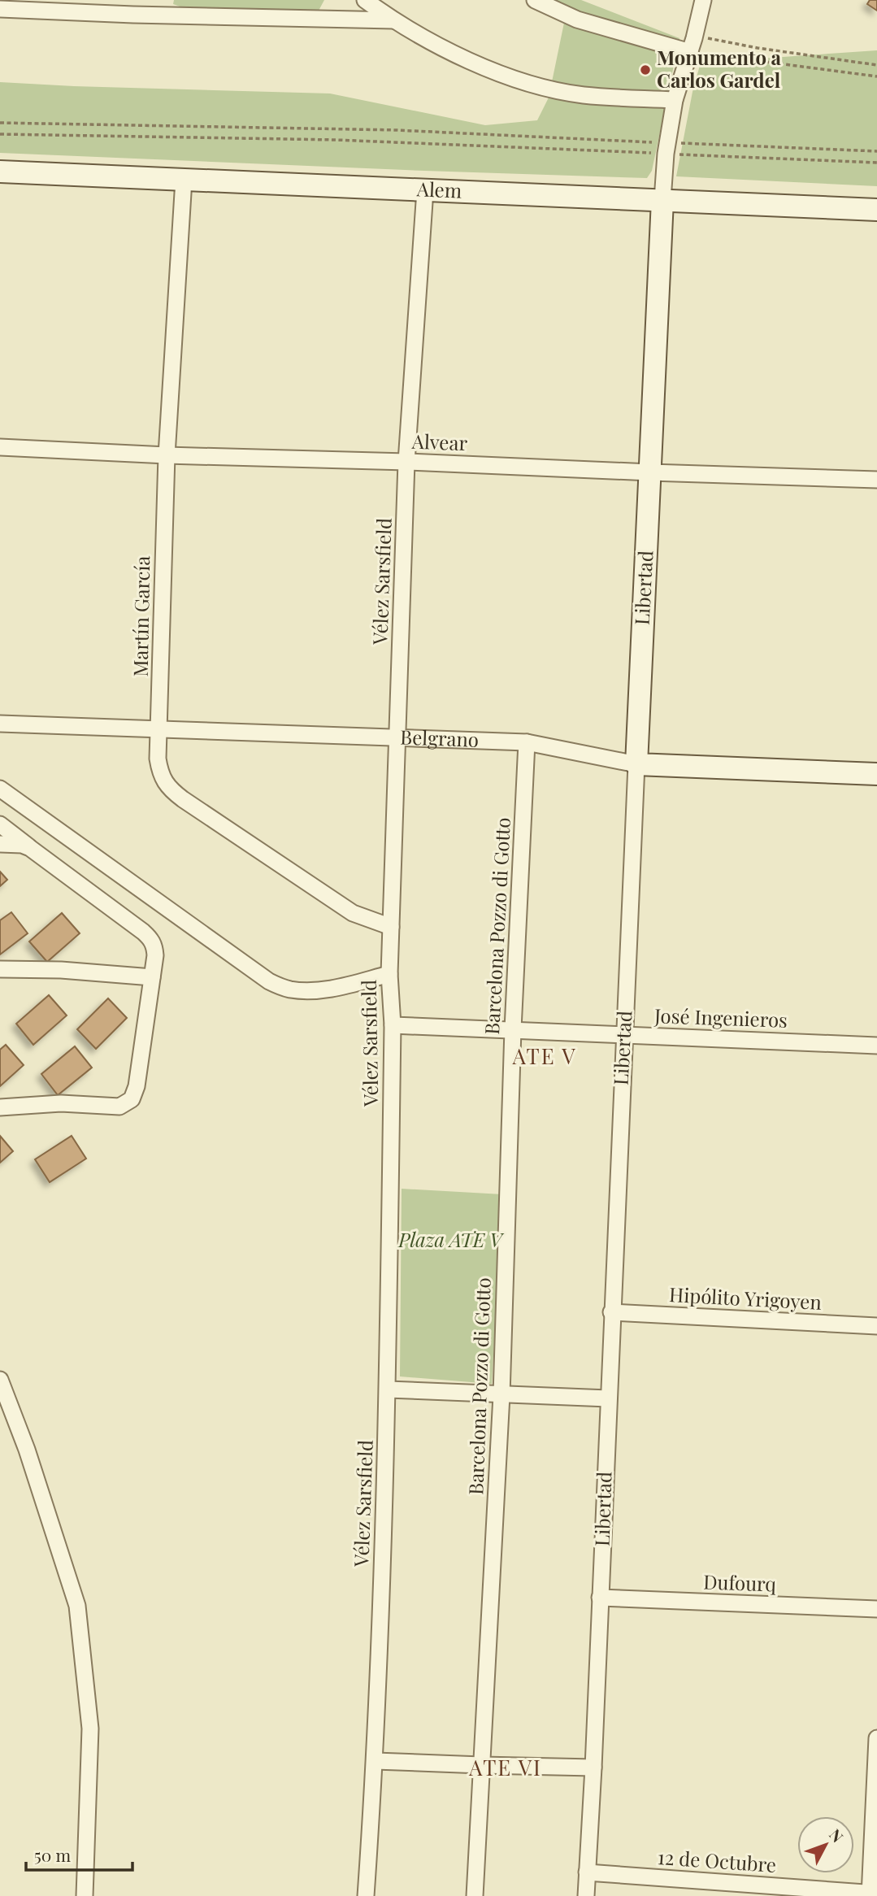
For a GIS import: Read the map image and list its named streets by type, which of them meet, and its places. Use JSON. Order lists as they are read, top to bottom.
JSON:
{
  "streets": {
    "main road": ["Alem", "Libertad", "Belgrano"],
    "street": [
      "Alvear",
      "Vélez Sarsfield",
      "Martín García",
      "Barcelona Pozzo di Gotto",
      "José Ingenieros",
      "Hipólito Yrigoyen",
      "Dufourq",
      "12 de Octubre"
    ]
  },
  "crossings": [
    ["Alem", "Vélez Sarsfield"],
    ["Alem", "Libertad"],
    ["Alem", "Martín García"],
    ["Alvear", "Vélez Sarsfield"],
    ["Alvear", "Libertad"],
    ["Alvear", "Martín García"],
    ["Vélez Sarsfield", "Martín García"],
    ["Vélez Sarsfield", "Belgrano"],
    ["Vélez Sarsfield", "José Ingenieros"],
    ["Libertad", "Belgrano"],
    ["Libertad", "José Ingenieros"],
    ["Libertad", "Hipólito Yrigoyen"],
    ["Libertad", "Dufourq"],
    ["Libertad", "12 de Octubre"],
    ["Martín García", "Belgrano"],
    ["Belgrano", "Barcelona Pozzo di Gotto"],
    ["Barcelona Pozzo di Gotto", "José Ingenieros"]
  ],
  "districts": ["ATE V", "ATE VI"],
  "parks": ["Plaza ATE V"],
  "places": ["Monumento a Carlos Gardel"],
  "scale_bar": "50 m",
  "north": "top right"
}
